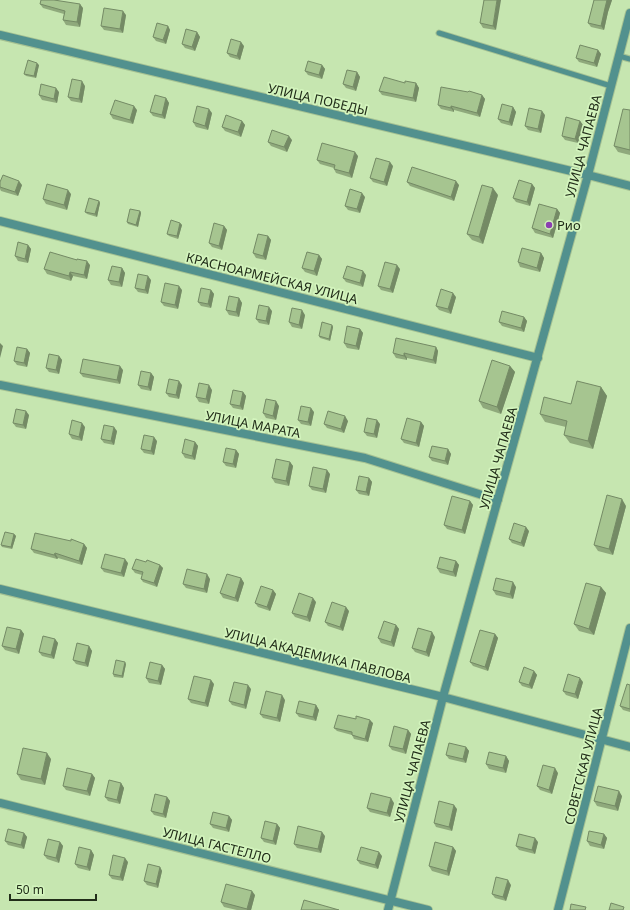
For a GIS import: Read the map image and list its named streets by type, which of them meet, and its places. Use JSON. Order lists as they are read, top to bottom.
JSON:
{
  "streets": {
    "street": [
      "УЛИЦА ПОБЕДЫ",
      "УЛИЦА ЧАПАЕВА",
      "КРАСНОАРМЕЙСКАЯ УЛИЦА",
      "УЛИЦА МАРАТА",
      "УЛИЦА АКАДЕМИКА ПАВЛОВА",
      "СОВЕТСКАЯ УЛИЦА",
      "УЛИЦА ГАСТЕЛЛО"
    ]
  },
  "crossings": [
    ["УЛИЦА ПОБЕДЫ", "УЛИЦА ЧАПАЕВА"],
    ["УЛИЦА ЧАПАЕВА", "КРАСНОАРМЕЙСКАЯ УЛИЦА"],
    ["УЛИЦА ЧАПАЕВА", "УЛИЦА МАРАТА"],
    ["УЛИЦА ЧАПАЕВА", "УЛИЦА АКАДЕМИКА ПАВЛОВА"],
    ["УЛИЦА ЧАПАЕВА", "УЛИЦА ГАСТЕЛЛО"],
    ["УЛИЦА АКАДЕМИКА ПАВЛОВА", "СОВЕТСКАЯ УЛИЦА"]
  ],
  "places": ["Рио"],
  "scale_bar": "50 m"
}
